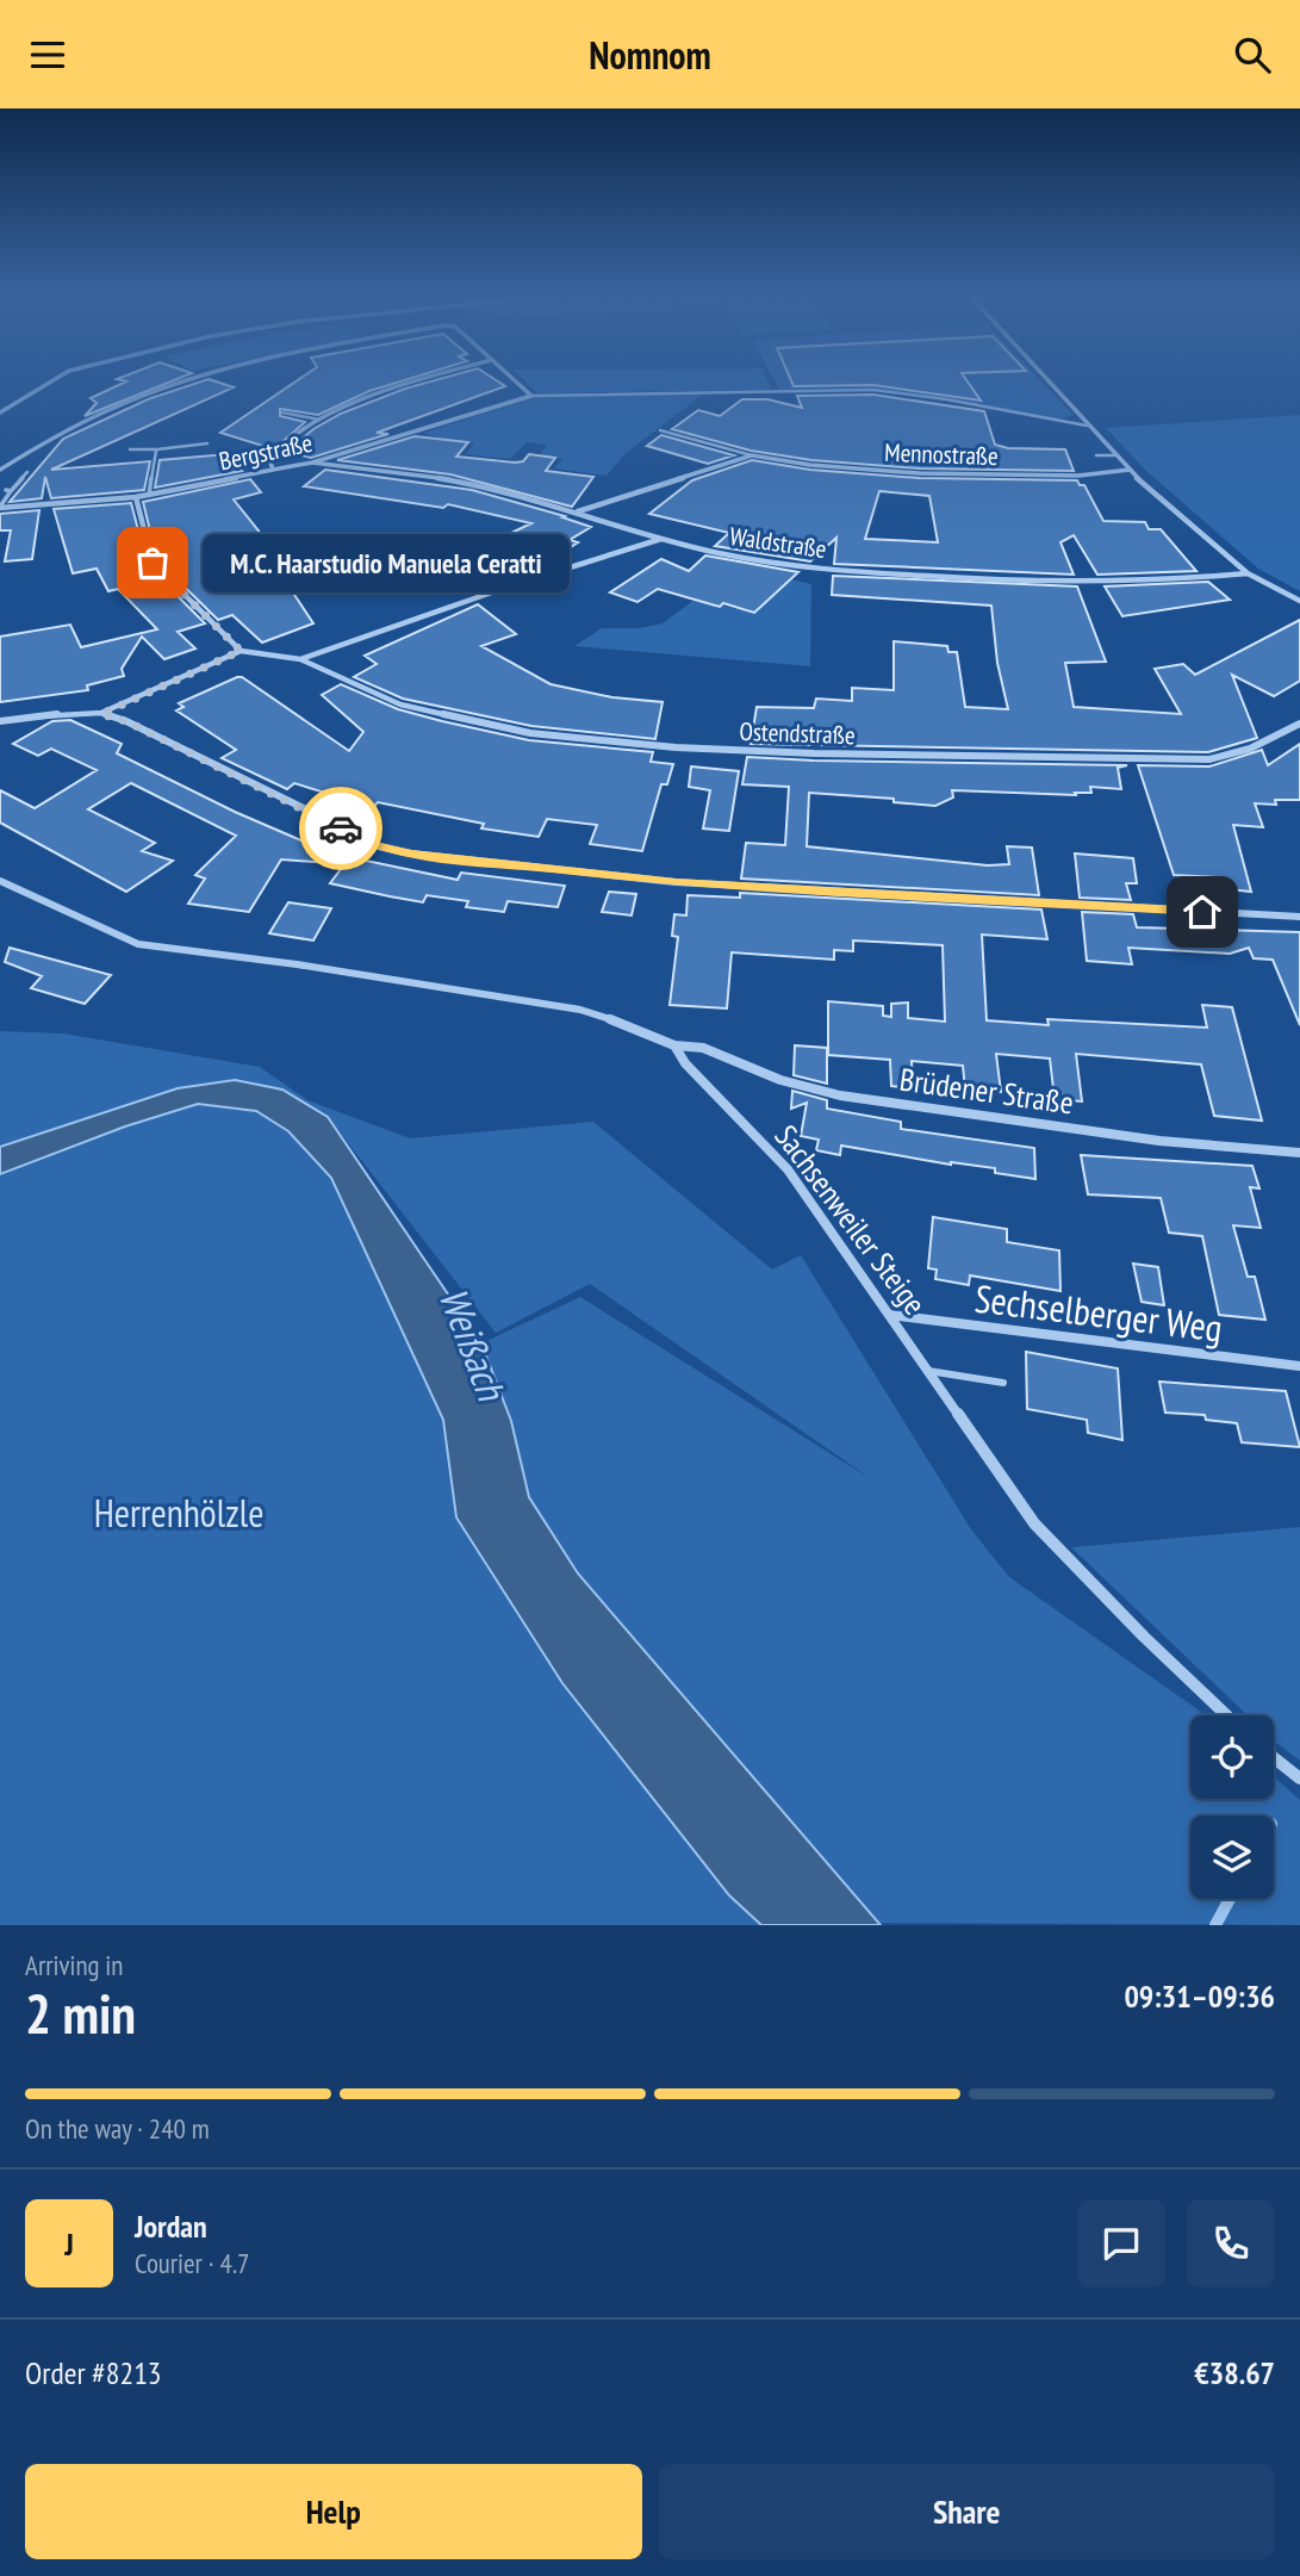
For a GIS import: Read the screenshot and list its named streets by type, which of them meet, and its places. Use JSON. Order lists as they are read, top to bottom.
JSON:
{
  "streets": {
    "street": [
      "Bergstraße",
      "Mennostraße",
      "Waldstraße",
      "Ostendstraße",
      "Brüdener Straße",
      "Sachsenweiler Steige",
      "Sechselberger Weg"
    ]
  },
  "crossings": [
    ["Bergstraße", "Waldstraße"],
    ["Mennostraße", "Waldstraße"],
    ["Brüdener Straße", "Sachsenweiler Steige"],
    ["Sachsenweiler Steige", "Sechselberger Weg"]
  ],
  "water": ["Weißach"],
  "parks": ["Herrenhölzle"],
  "places": ["M.C. Haarstudio Manuela Ceratti"],
  "page": {
    "header": "Nomnom",
    "bubble": "M.C. Haarstudio Manuela Ceratti",
    "heading": ["2 min", "Arriving in", "09:31–09:36"],
    "panel": [
      "Jordan",
      "Courier · 4.7",
      "Order #8213",
      "€38.67"
    ],
    "bar": "On the way · 240 m",
    "round": "J",
    "buttons": ["Help", "Share"]
  }
}
